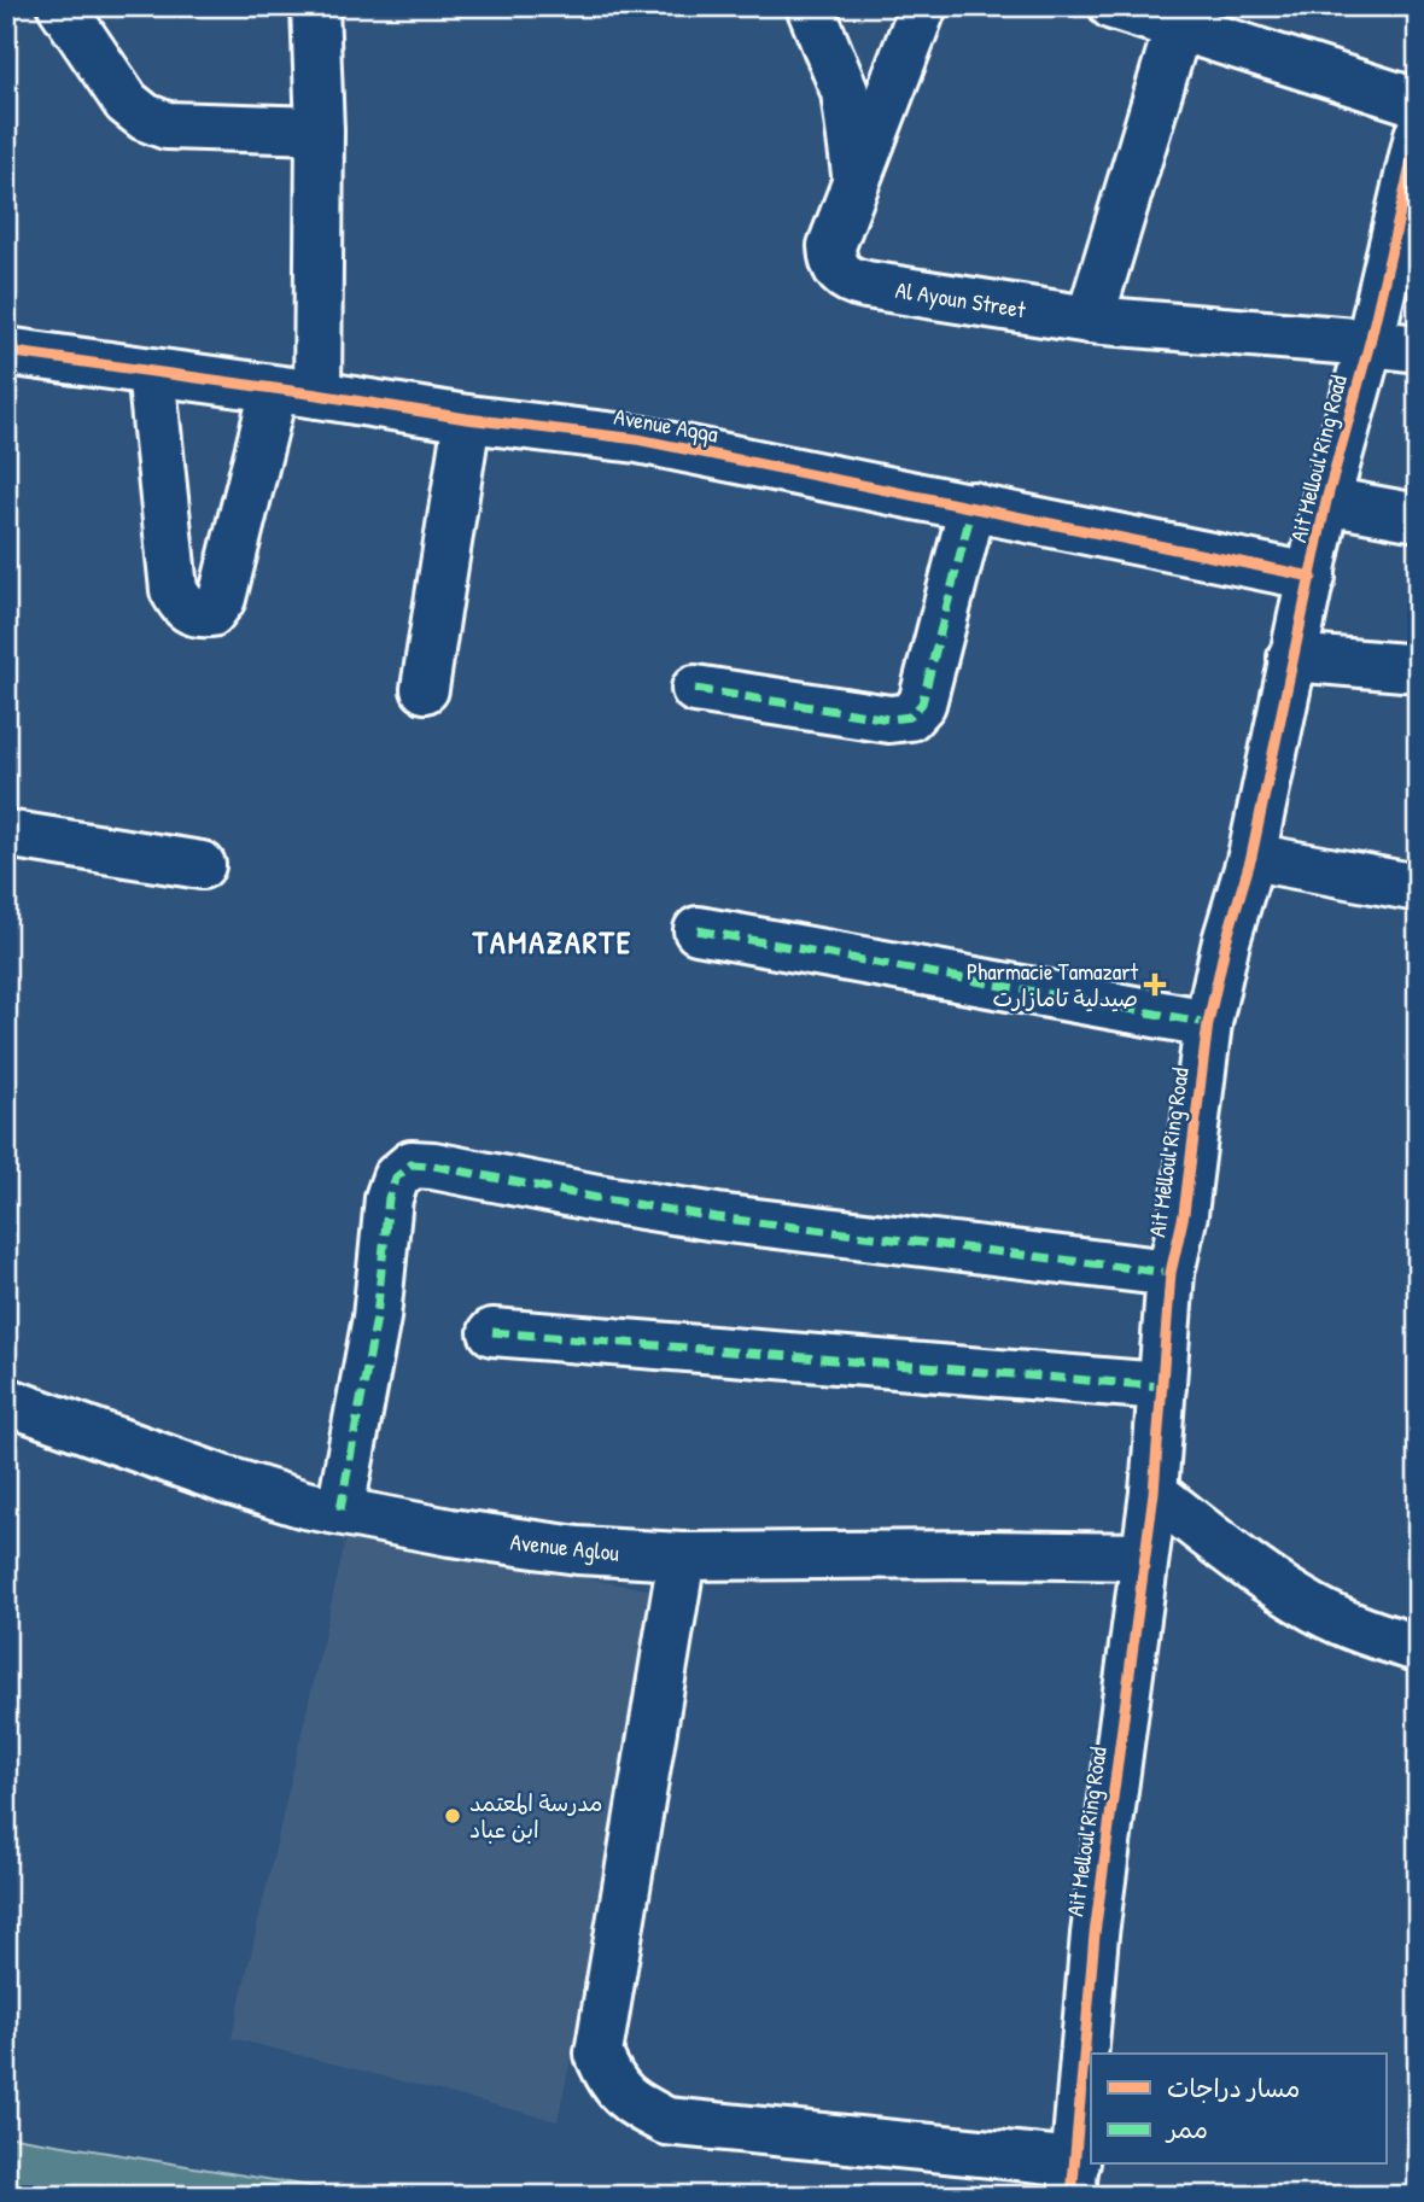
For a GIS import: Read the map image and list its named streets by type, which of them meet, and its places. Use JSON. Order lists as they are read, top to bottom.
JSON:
{
  "streets": {
    "street": [
      "Al Ayoun Street",
      "Avenue Aqqa",
      "Ait Melloul Ring Road",
      "Avenue Aglou"
    ]
  },
  "crossings": [
    ["Al Ayoun Street", "Ait Melloul Ring Road"],
    ["Avenue Aqqa", "Ait Melloul Ring Road"],
    ["Ait Melloul Ring Road", "Avenue Aglou"]
  ],
  "districts": ["TAMAZARTE"],
  "places": {
    "health": ["Pharmacie Tamazart صيدلية تامازارت"],
    "other": ["مدرسة المعتمد ابن عباد"]
  },
  "legend": ["مسار دراجات", "ممر"]
}
